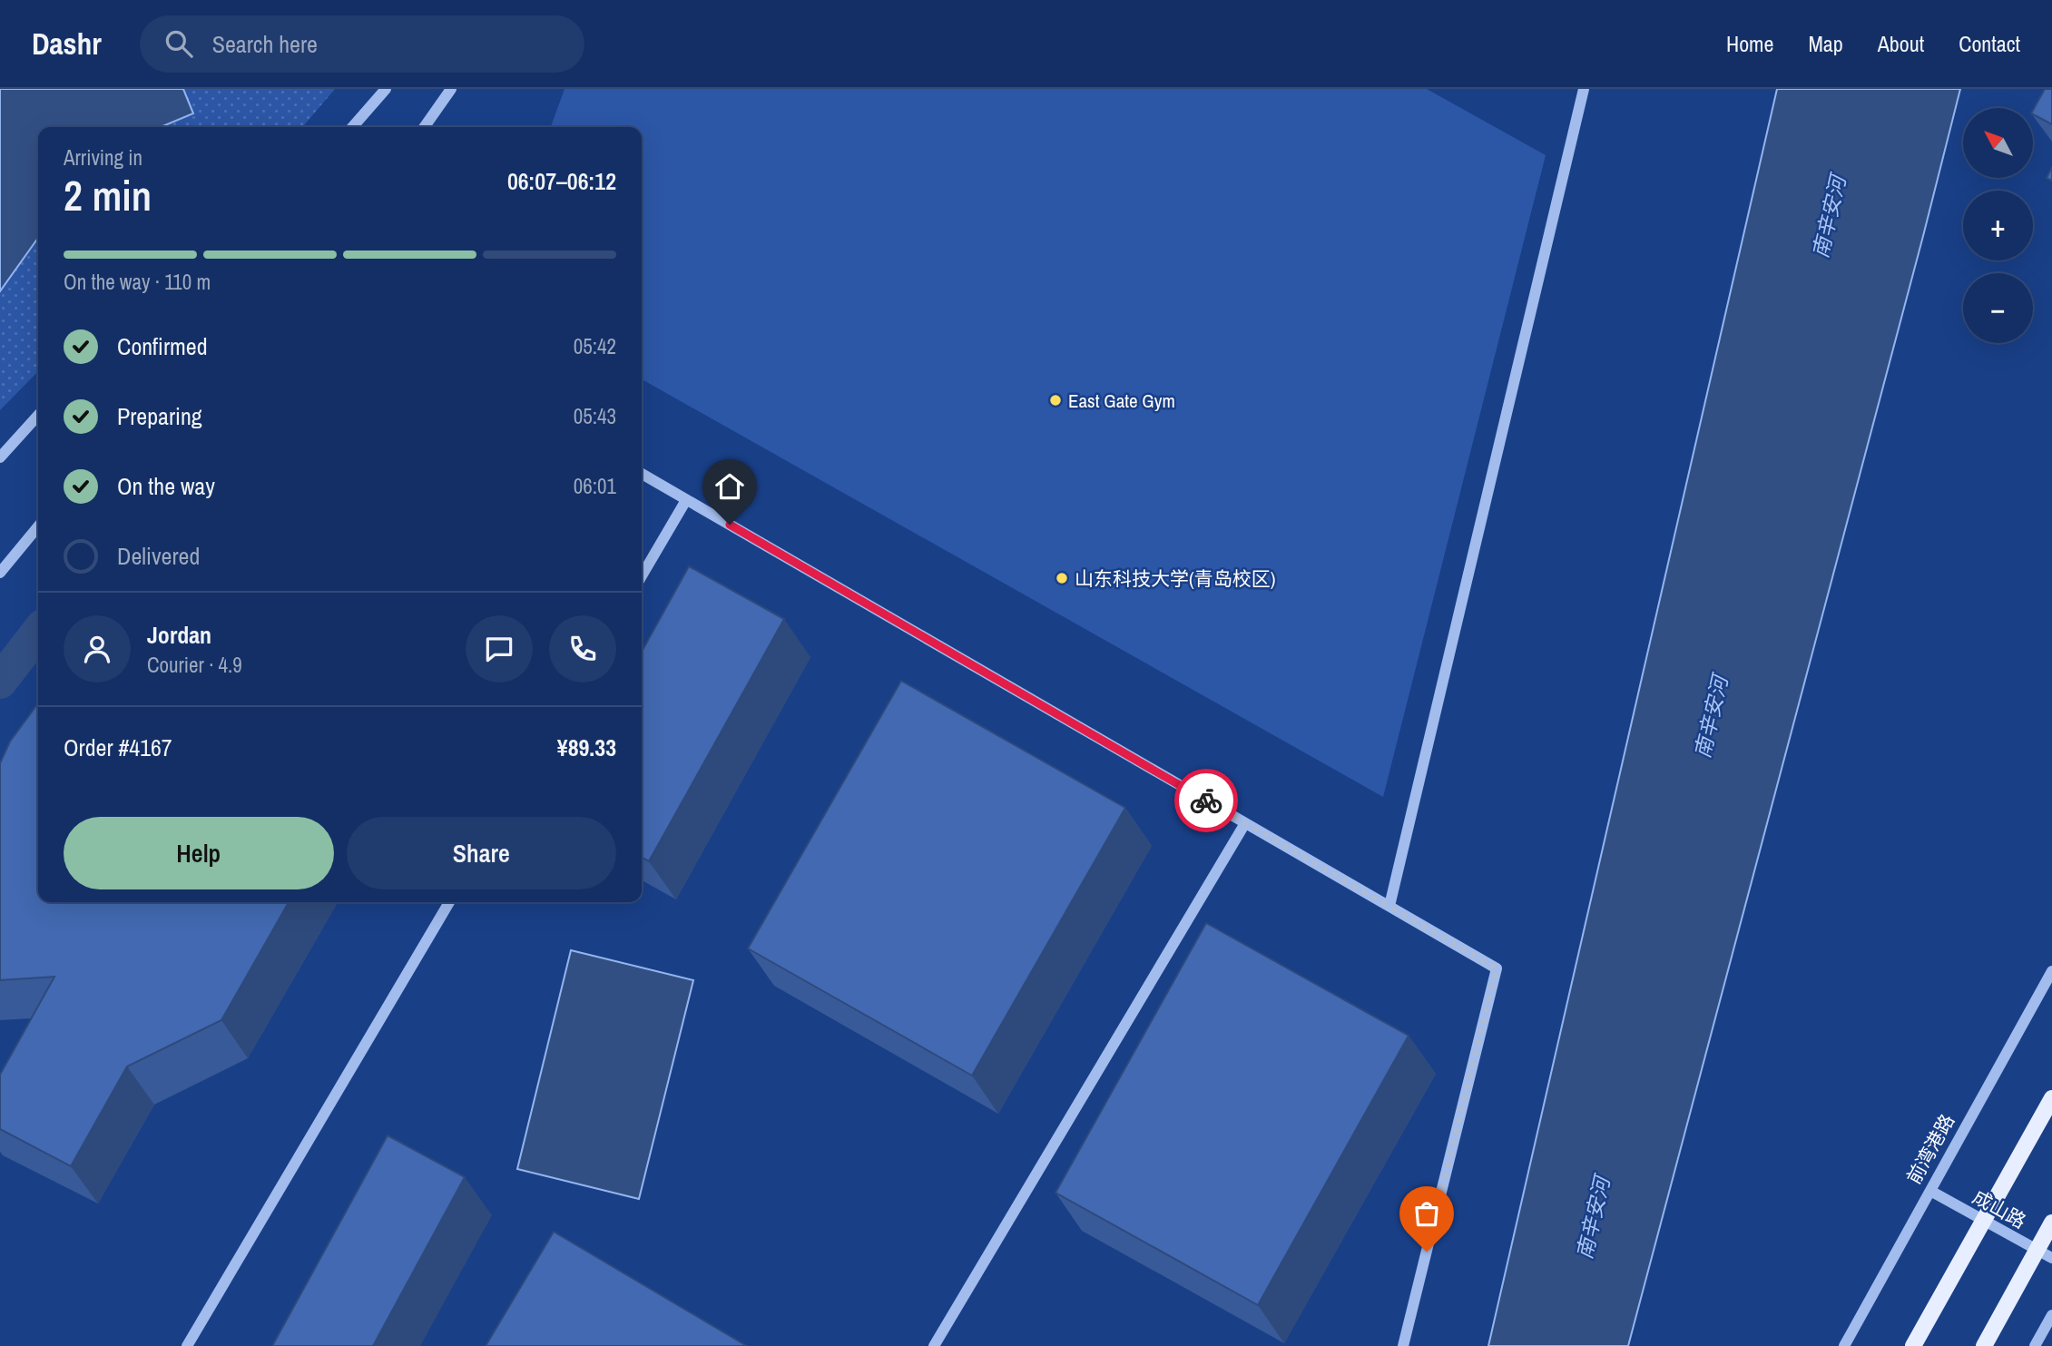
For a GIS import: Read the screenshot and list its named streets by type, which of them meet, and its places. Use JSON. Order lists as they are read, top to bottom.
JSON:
{
  "streets": {
    "street": ["前湾港路", "成山路"]
  },
  "crossings": [
    ["前湾港路", "成山路"]
  ],
  "water": ["南辛安河"],
  "places": ["East Gate Gym", "山东科技大学(青岛校区)"],
  "north": "top left",
  "page": {
    "header": "Dashr",
    "search": "Search here",
    "nav": [
      "Home",
      "Map",
      "About",
      "Contact"
    ],
    "map_buttons": ["+", "−"],
    "heading": ["2 min", "Arriving in", "06:07–06:12"],
    "panel": [
      "Jordan",
      "Courier · 4.9",
      "Order #4167",
      "¥89.33"
    ],
    "bar": "On the way · 110 m",
    "list": [
      ["Confirmed", "05:42"],
      ["Preparing", "05:43"],
      ["On the way", "06:01"],
      "Delivered"
    ],
    "buttons": ["Help", "Share"]
  }
}
